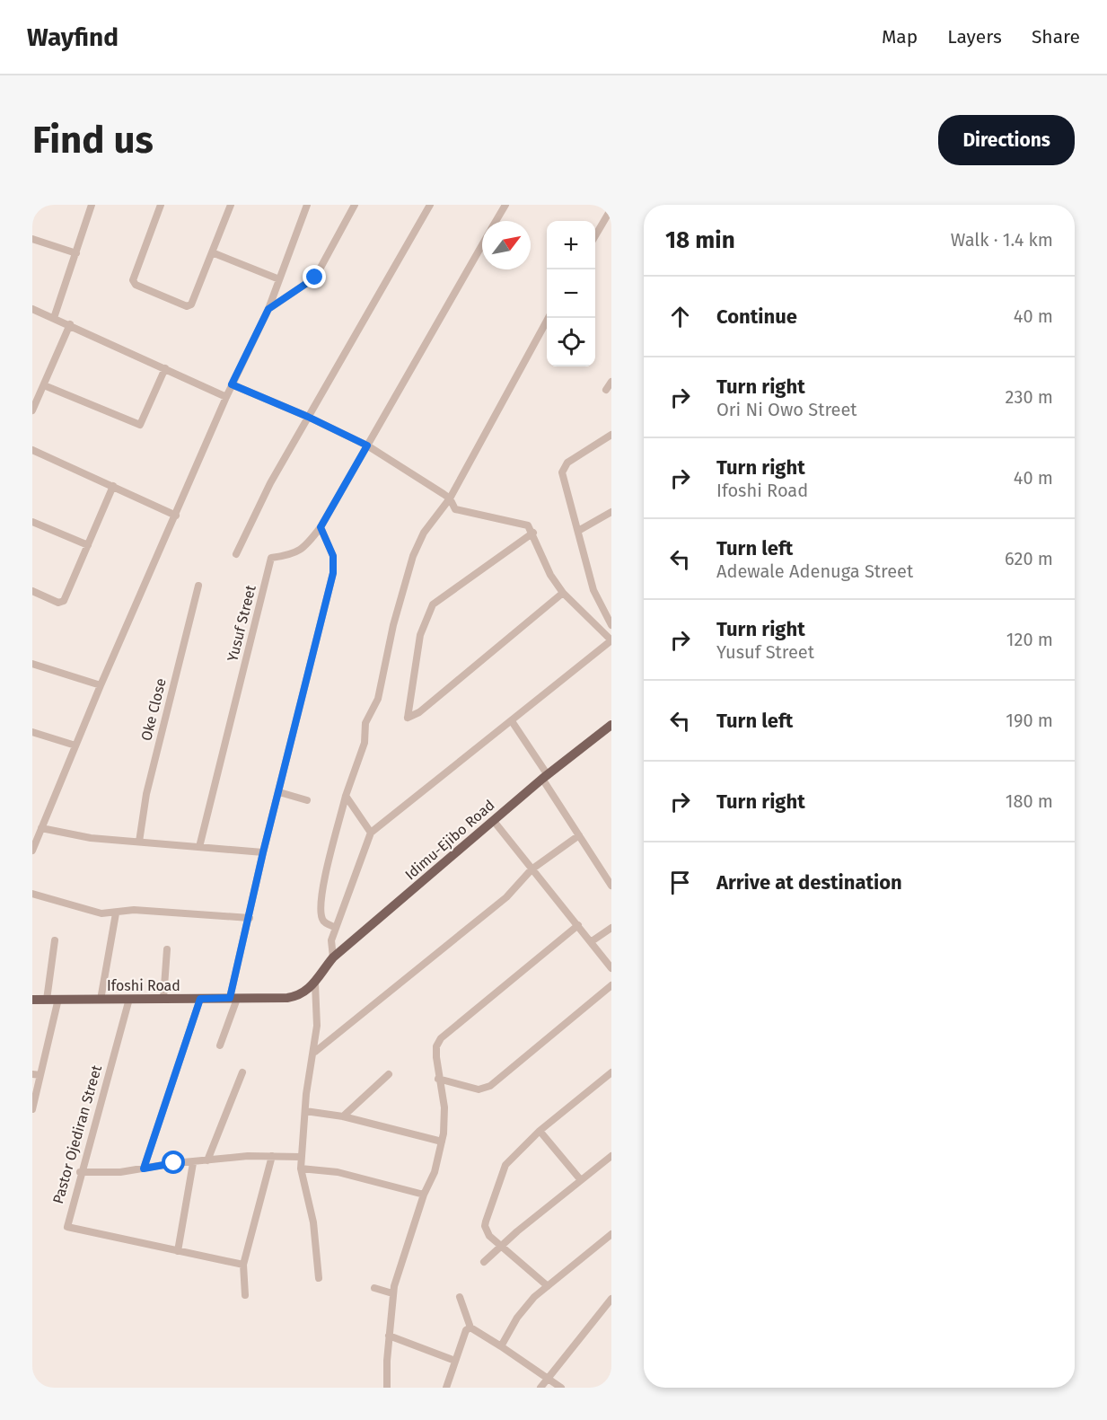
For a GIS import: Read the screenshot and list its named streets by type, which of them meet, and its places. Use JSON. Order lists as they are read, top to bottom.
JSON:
{
  "streets": {
    "main road": ["Idimu-Ejibo Road", "Ifoshi Road"],
    "street": ["Yusuf Street", "Oke Close", "Pastor Ojediran Street"]
  },
  "crossings": [
    ["Idimu-Ejibo Road", "Ifoshi Road"],
    ["Ifoshi Road", "Pastor Ojediran Street"]
  ],
  "north": "top right",
  "page": {
    "header": "Wayfind",
    "nav": ["Map", "Layers", "Share"],
    "buttons": "Directions",
    "title": "Find us",
    "heading": ["18 min", "Walk · 1.4 km"],
    "map_buttons": ["+", "−"],
    "list": [
      ["Continue", "40 m"],
      ["Turn right", "Ori Ni Owo Street", "230 m"],
      ["Turn right", "Ifoshi Road", "40 m"],
      ["Turn left", "Adewale Adenuga Street", "620 m"],
      ["Turn right", "Yusuf Street", "120 m"],
      ["Turn left", "190 m"],
      ["Turn right", "180 m"],
      "Arrive at destination"
    ]
  }
}
